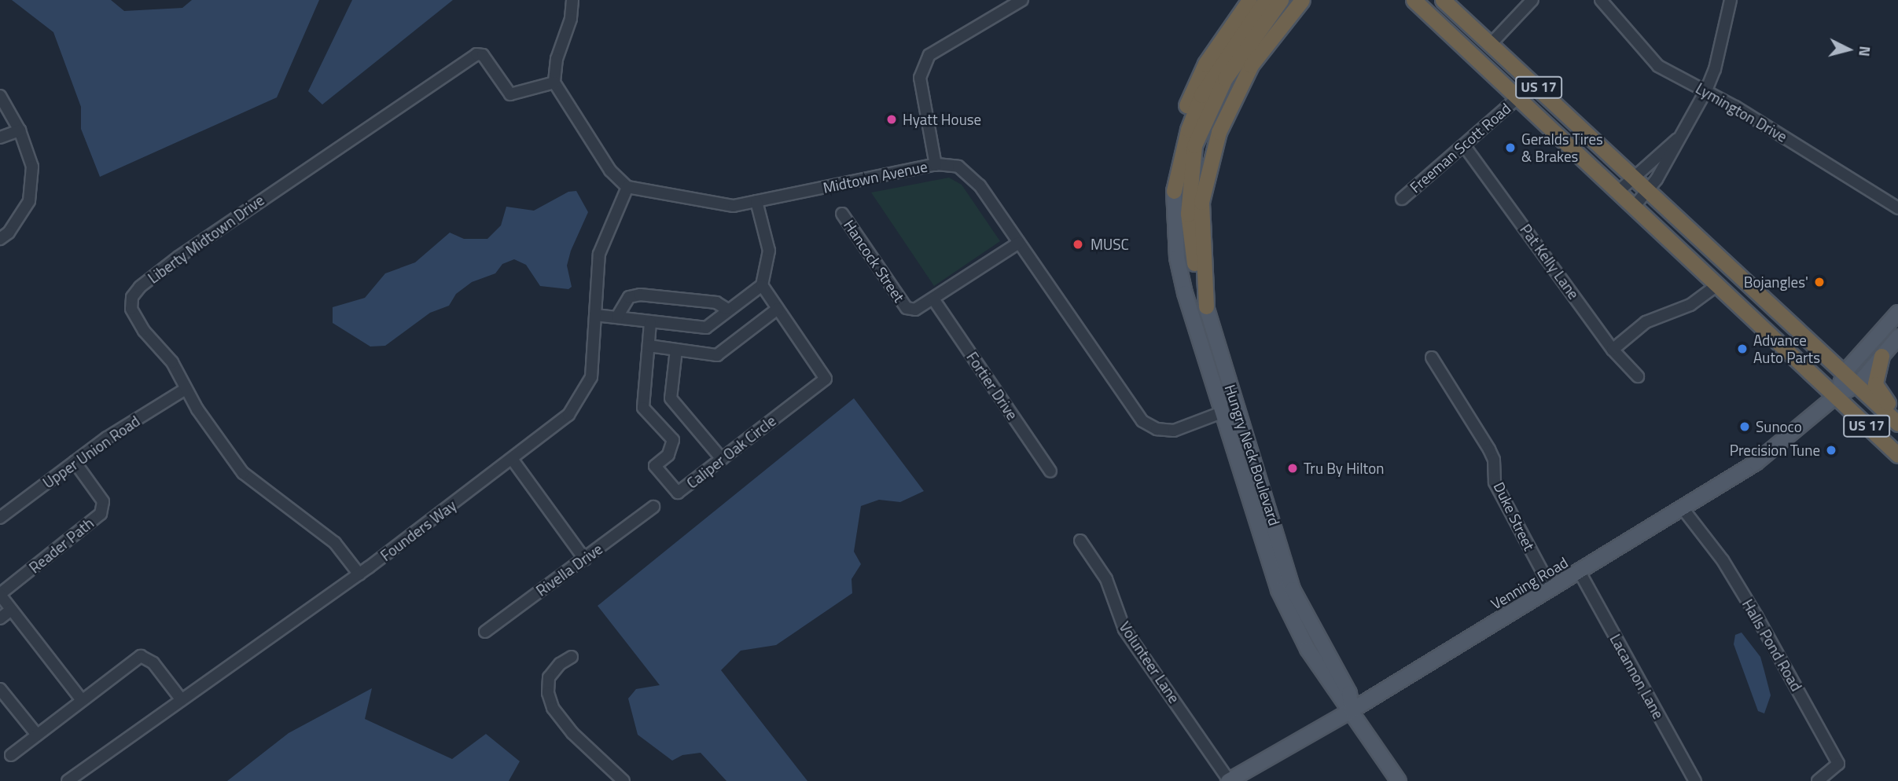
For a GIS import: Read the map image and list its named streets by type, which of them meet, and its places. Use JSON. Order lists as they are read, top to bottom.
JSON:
{
  "streets": {
    "highway": ["US 17"],
    "main road": ["Hungry Neck Boulevard", "Venning Road"],
    "street": [
      "Lymington Drive",
      "Freeman Scott Road",
      "Midtown Avenue",
      "Liberty Midtown Drive",
      "Hancock Street",
      "Pat Kelly Lane",
      "Fortier Drive",
      "Upper Union Road",
      "Caliper Oak Circle",
      "Duke Street",
      "Founders Way",
      "Reader Path",
      "Rivella Drive",
      "Halls Pond Road",
      "Volunteer Lane",
      "Lacannon Lane"
    ]
  },
  "crossings": [
    ["US 17", "Freeman Scott Road"],
    ["US 17", "Venning Road"],
    ["Freeman Scott Road", "Pat Kelly Lane"],
    ["Midtown Avenue", "Hancock Street"],
    ["Midtown Avenue", "Hungry Neck Boulevard"],
    ["Midtown Avenue", "Founders Way"],
    ["Liberty Midtown Drive", "Upper Union Road"],
    ["Liberty Midtown Drive", "Founders Way"],
    ["Hancock Street", "Fortier Drive"],
    ["Upper Union Road", "Reader Path"],
    ["Hungry Neck Boulevard", "Venning Road"],
    ["Duke Street", "Venning Road"],
    ["Venning Road", "Halls Pond Road"],
    ["Venning Road", "Volunteer Lane"],
    ["Venning Road", "Lacannon Lane"]
  ],
  "places": [
    "Hyatt House",
    "Geralds Tires & Brakes",
    "MUSC",
    "Bojangles'",
    "Advance Auto Parts",
    "Sunoco",
    "Precision Tune",
    "Tru By Hilton"
  ],
  "north": "right"
}
